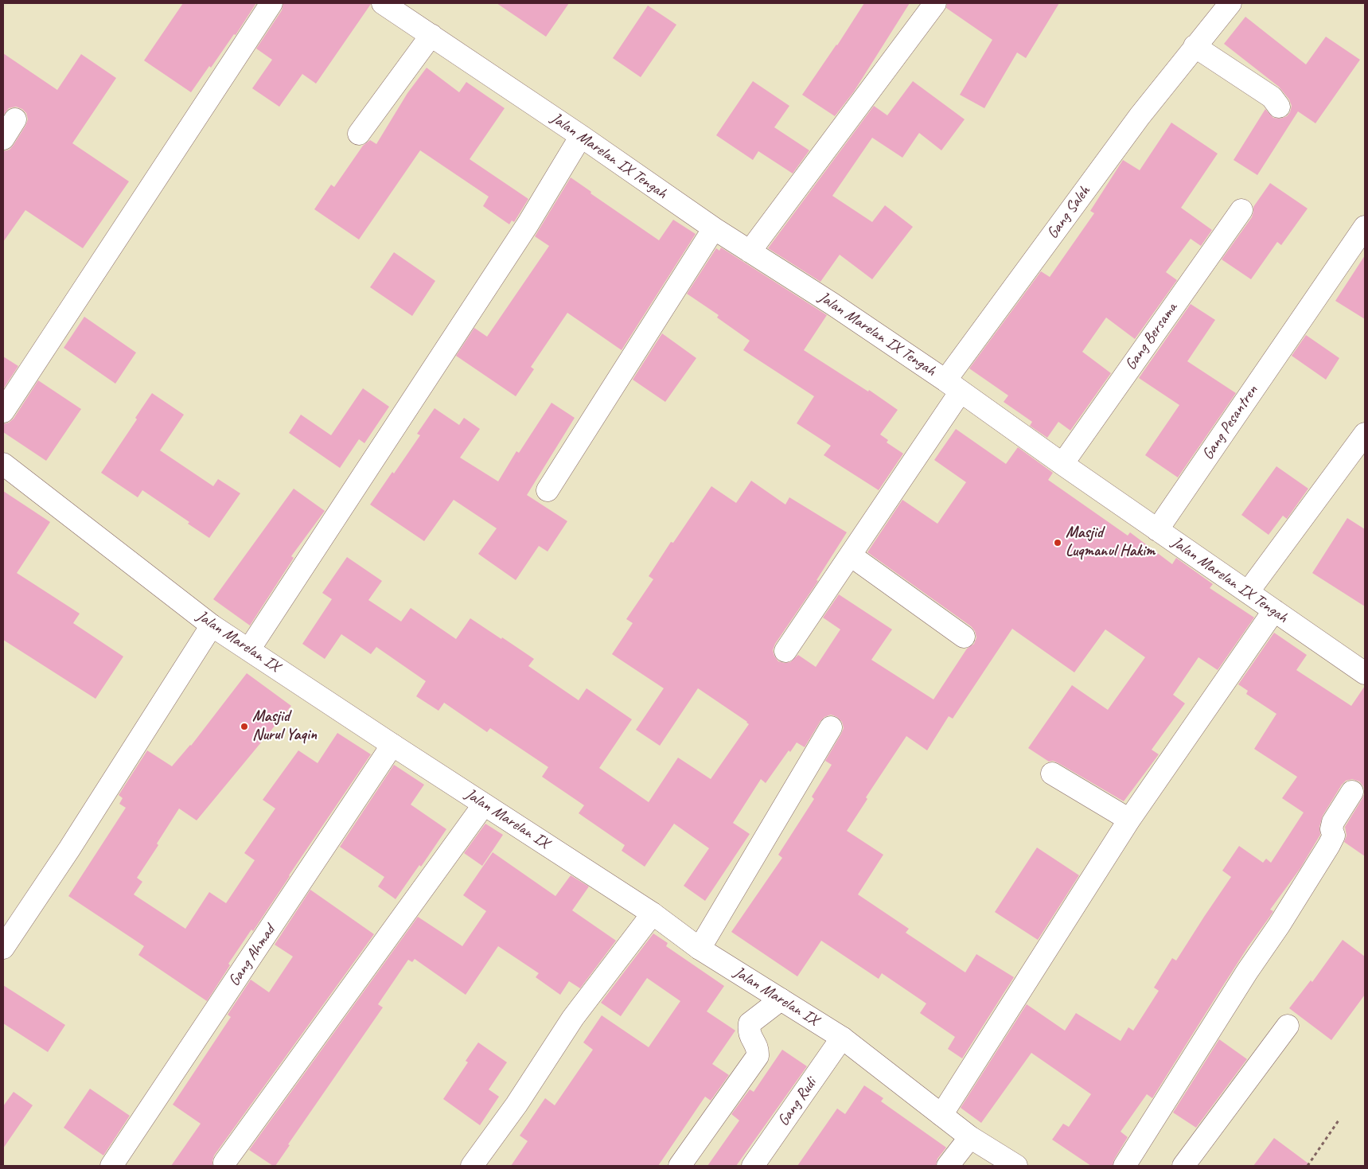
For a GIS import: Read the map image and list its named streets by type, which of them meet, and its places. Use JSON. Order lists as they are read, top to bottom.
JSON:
{
  "streets": {
    "street": [
      "Jalan Marelan IX Tengah",
      "Gang Saleh",
      "Gang Bersama",
      "Gang Pesantren",
      "Jalan Marelan IX",
      "Gang Ahmad",
      "Gang Rudi"
    ]
  },
  "crossings": [
    ["Jalan Marelan IX Tengah", "Gang Saleh"],
    ["Jalan Marelan IX Tengah", "Gang Bersama"],
    ["Jalan Marelan IX Tengah", "Gang Pesantren"],
    ["Jalan Marelan IX", "Gang Ahmad"],
    ["Jalan Marelan IX", "Gang Rudi"]
  ],
  "places": ["Masjid Luqmanul Hakim", "Masjid Nurul Yaqin"]
}
